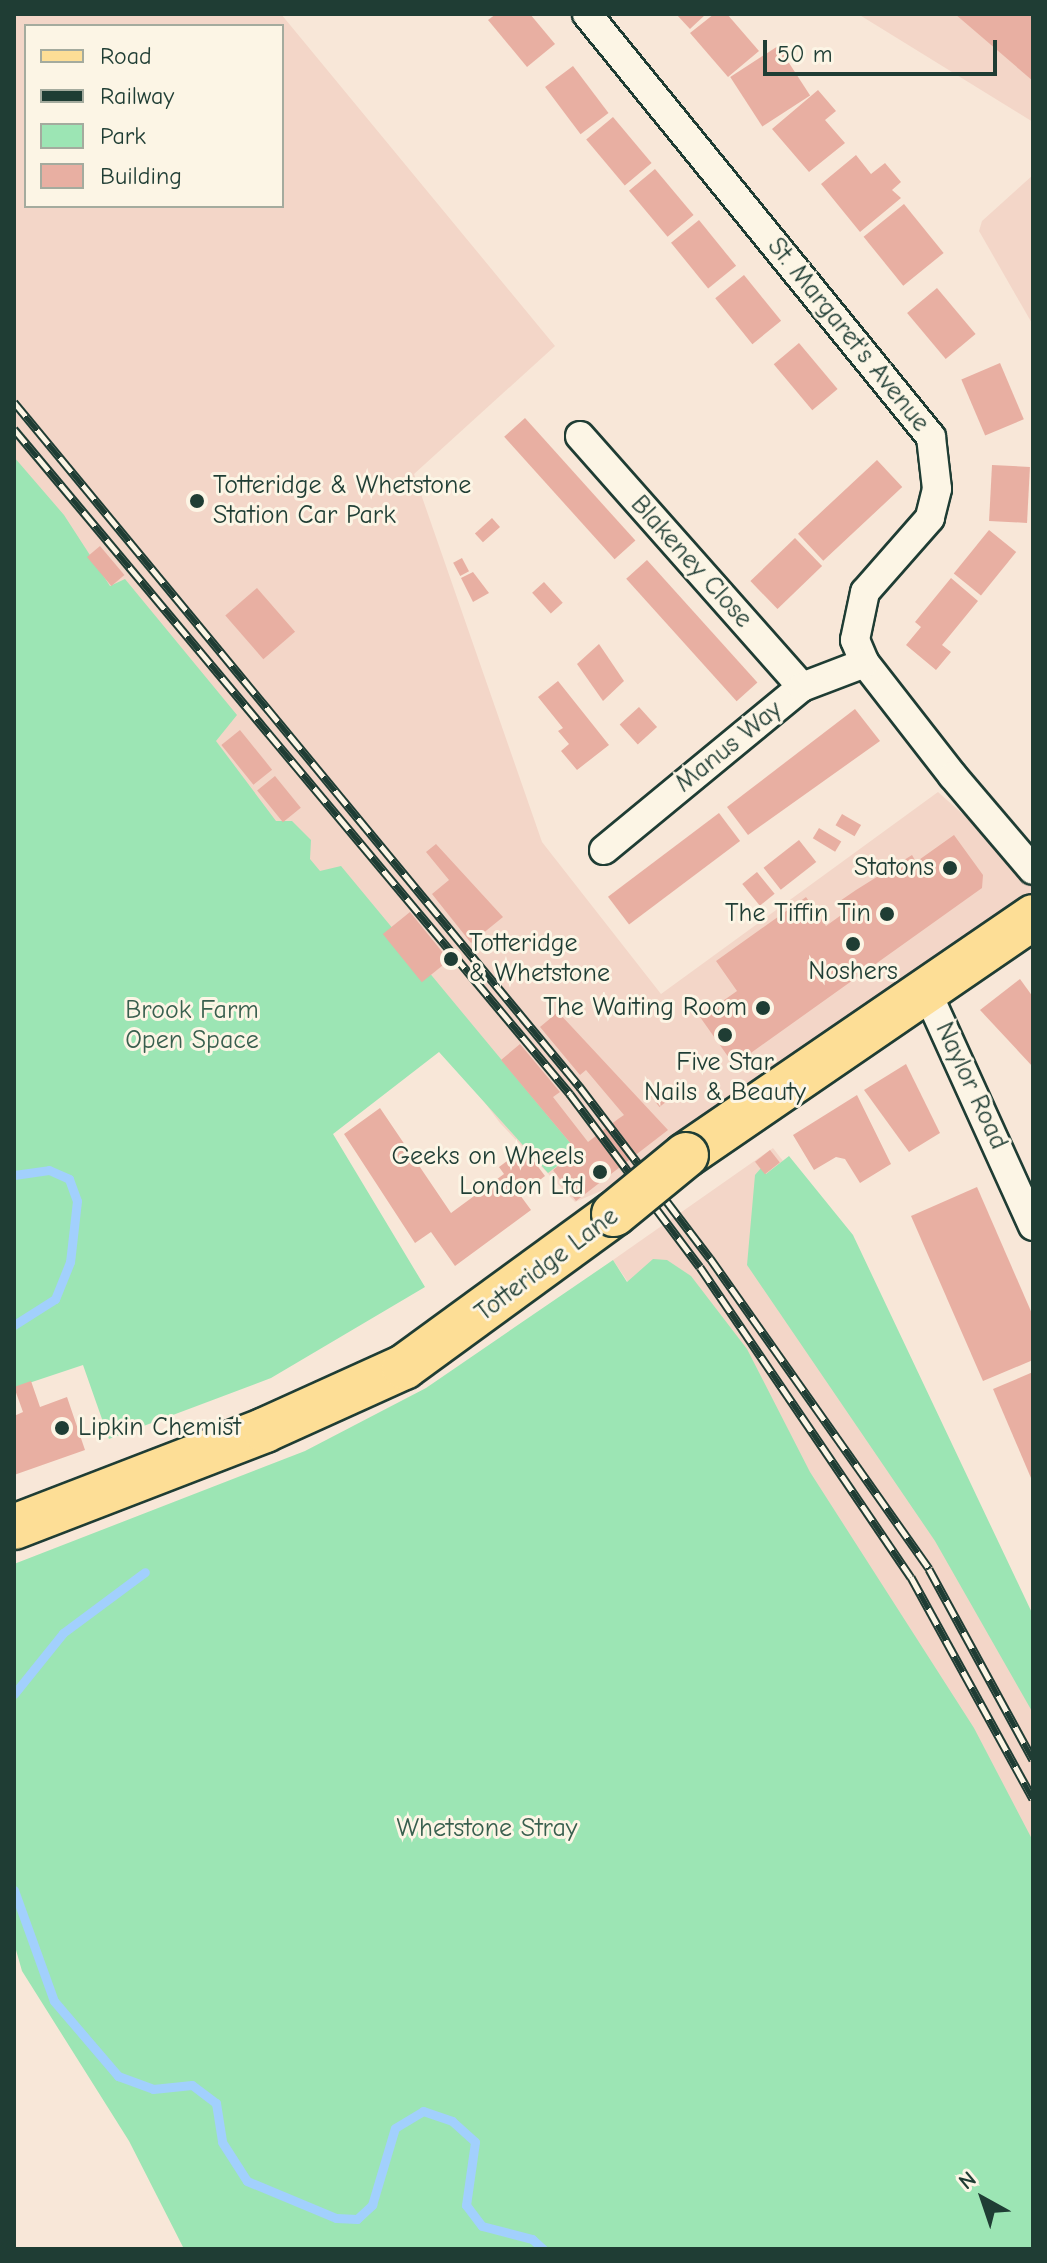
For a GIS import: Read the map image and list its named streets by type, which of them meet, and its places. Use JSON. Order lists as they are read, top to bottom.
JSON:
{
  "streets": {
    "main road": ["Totteridge Lane"],
    "street": [
      "St. Margaret's Avenue",
      "Blakeney Close",
      "Manus Way",
      "Naylor Road"
    ]
  },
  "crossings": [
    ["St. Margaret's Avenue", "Manus Way"],
    ["Blakeney Close", "Manus Way"],
    ["Naylor Road", "Totteridge Lane"]
  ],
  "parks": ["Brook Farm Open Space", "Whetstone Stray"],
  "places": [
    "Totteridge & Whetstone Station Car Park",
    "Statons",
    "The Tiffin Tin",
    "Noshers",
    "Totteridge & Whetstone",
    "The Waiting Room",
    "Five Star Nails & Beauty",
    "Geeks on Wheels London Ltd",
    "Lipkin Chemist"
  ],
  "legend": [
    "Road",
    "Railway",
    "Park",
    "Building"
  ],
  "scale_bar": "50 m",
  "north": "top left"
}
